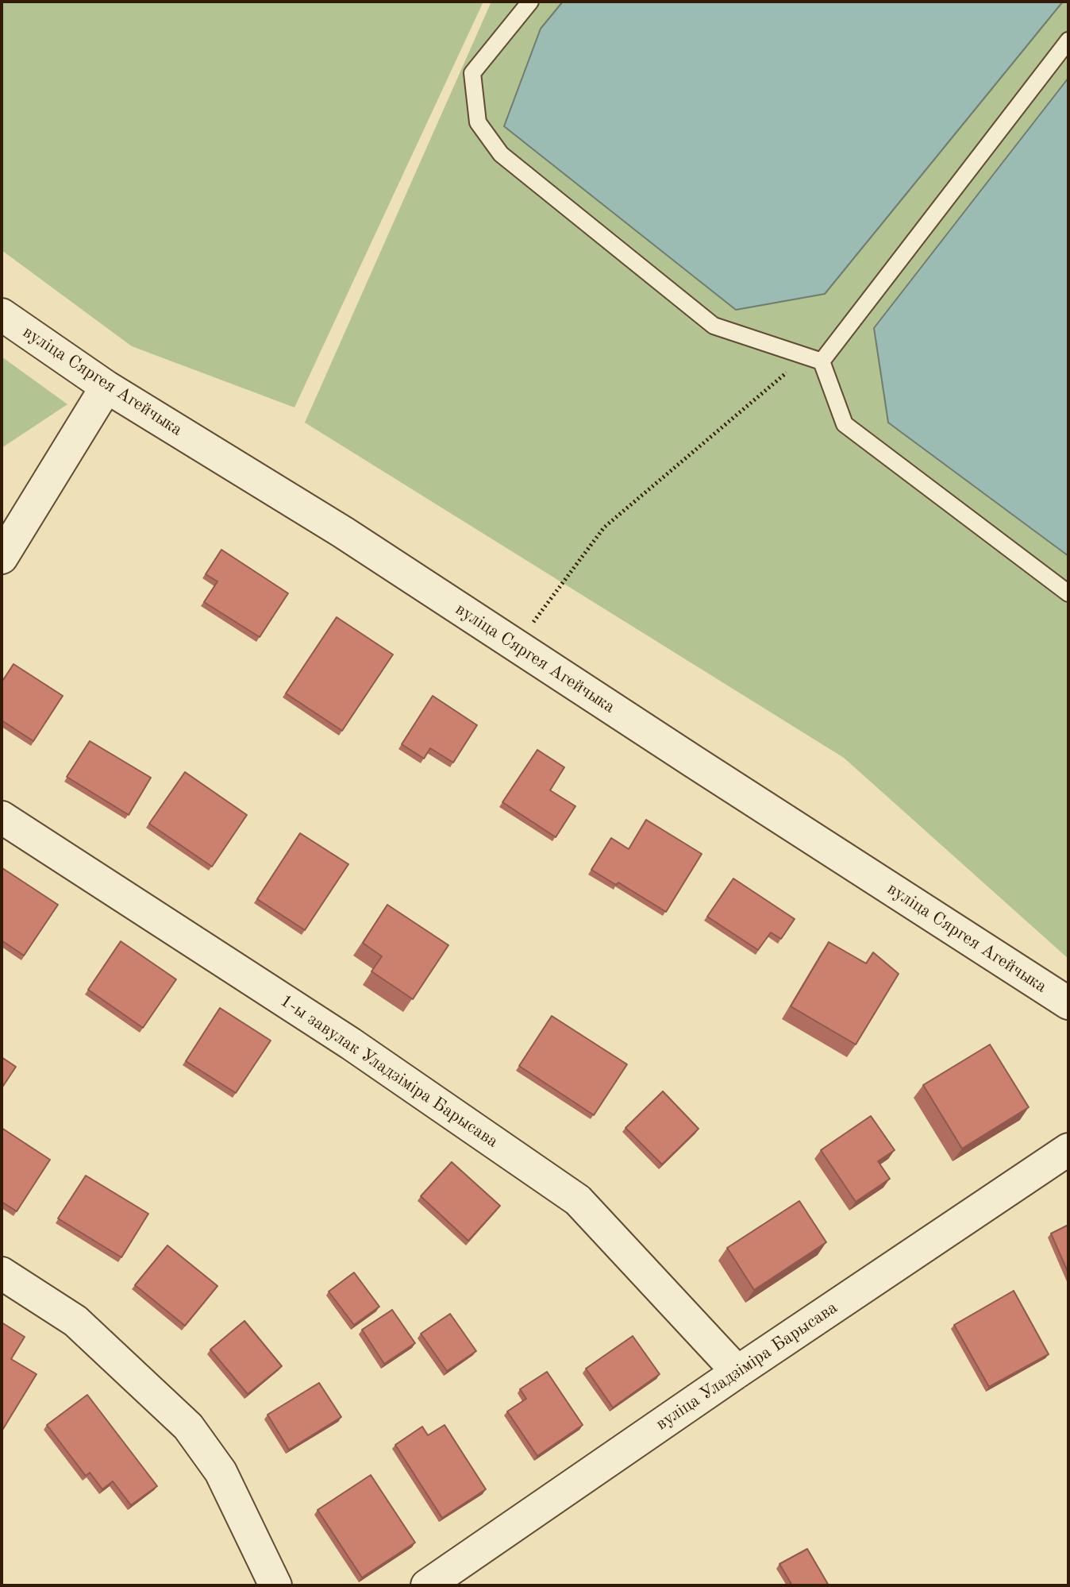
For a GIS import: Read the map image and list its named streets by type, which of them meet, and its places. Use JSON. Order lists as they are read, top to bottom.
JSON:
{
  "streets": {
    "street": ["вуліца Сяргея Агейчыка", "1-ы завулак Уладзіміра Барысава", "вуліца Уладзіміра Барысава"]
  },
  "crossings": [
    ["1-ы завулак Уладзіміра Барысава", "вуліца Уладзіміра Барысава"]
  ]
}
